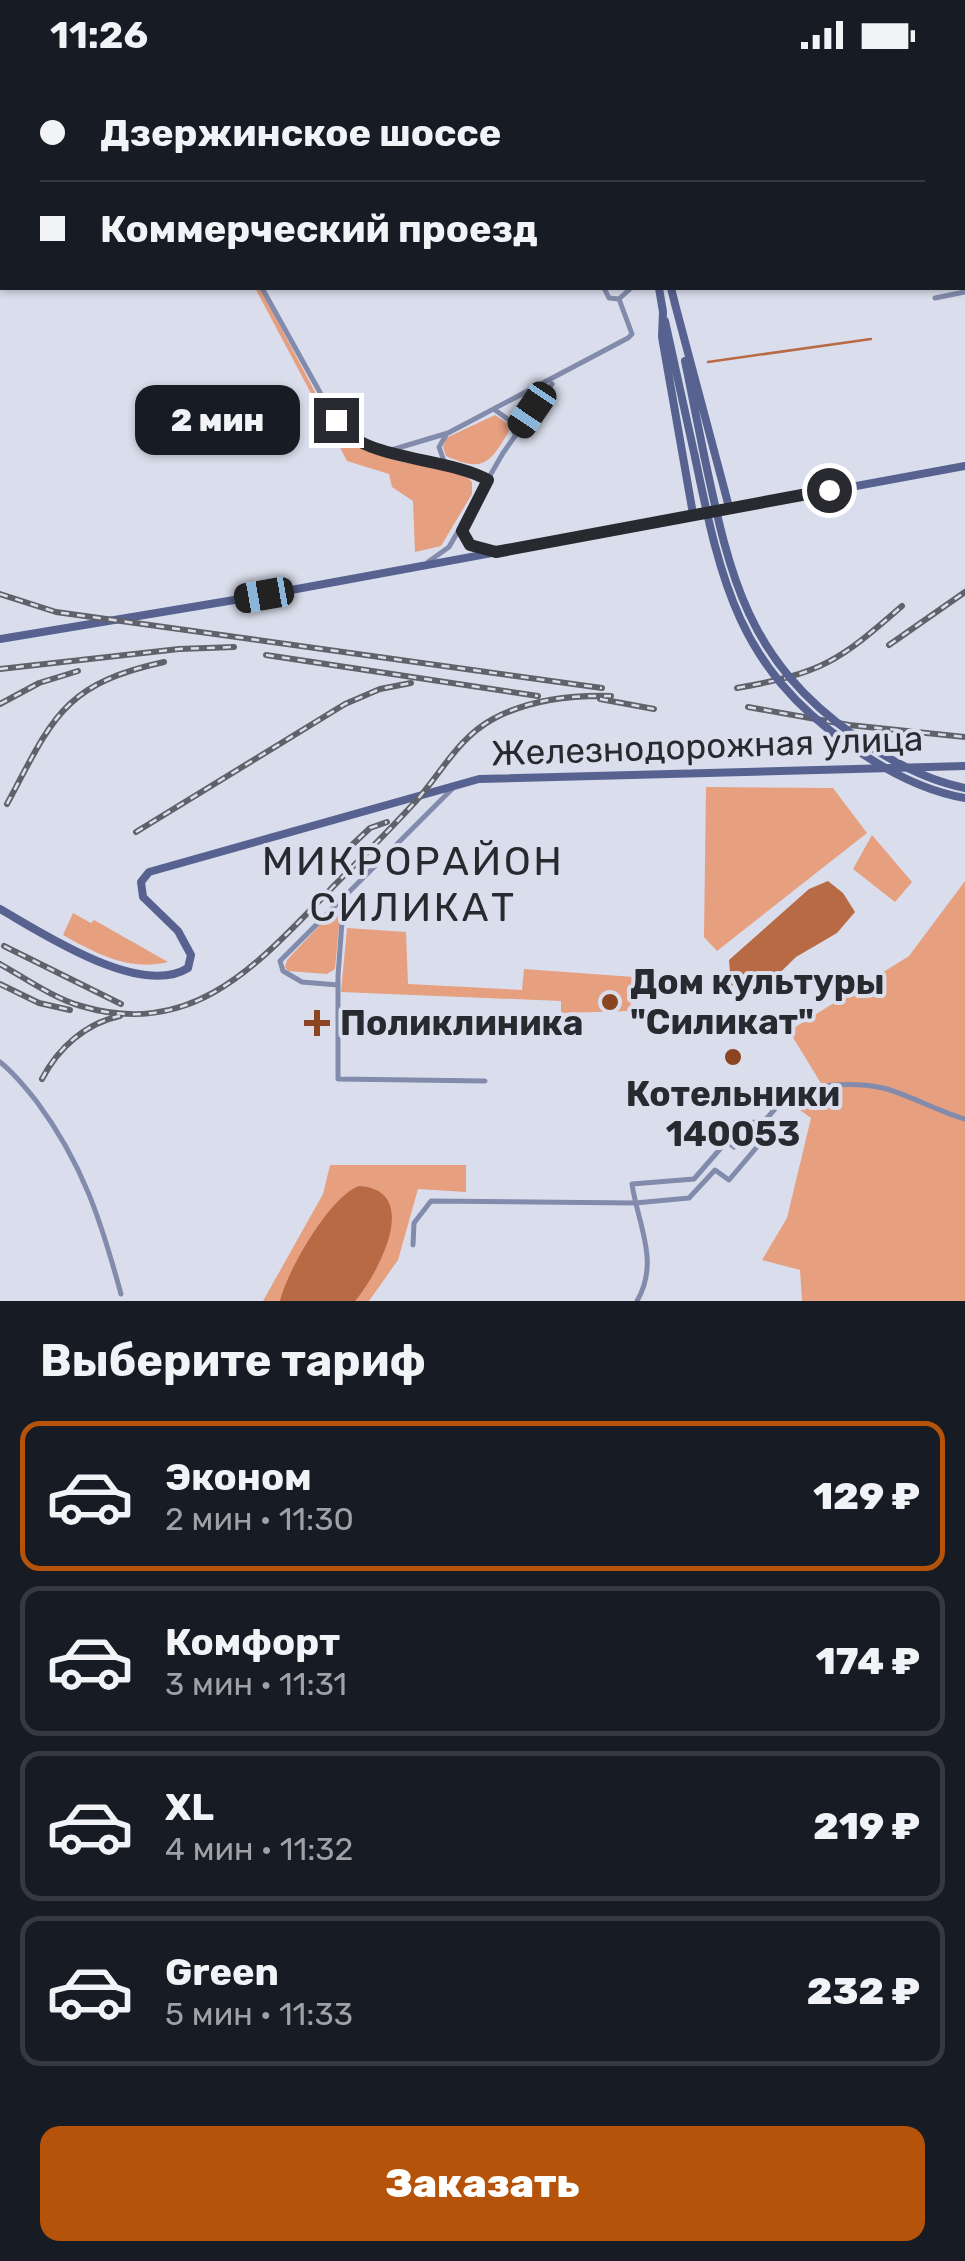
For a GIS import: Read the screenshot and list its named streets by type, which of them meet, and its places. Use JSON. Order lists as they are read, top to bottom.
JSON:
{
  "streets": {
    "main road": ["Железнодорожная улица"]
  },
  "districts": ["МИКРОРАЙОН СИЛИКАТ"],
  "places": {
    "other": ["Дом культуры \"Силикат\"", "Котельники 140053"],
    "health": ["Поликлиника"]
  },
  "page": {
    "status": "11:26",
    "banner": ["Дзержинское шоссе", "Коммерческий проезд"],
    "bubble": "2 мин",
    "heading": "Выберите тариф",
    "list": [
      {
        "name": "Эконом",
        "note": "2 мин · 11:30",
        "value": "129 ₽"
      },
      {
        "name": "Комфорт",
        "note": "3 мин · 11:31",
        "value": "174 ₽"
      },
      {
        "name": "XL",
        "note": "4 мин · 11:32",
        "value": "219 ₽"
      },
      {
        "name": "Green",
        "note": "5 мин · 11:33",
        "value": "232 ₽"
      }
    ],
    "buttons": "Заказать"
  }
}
